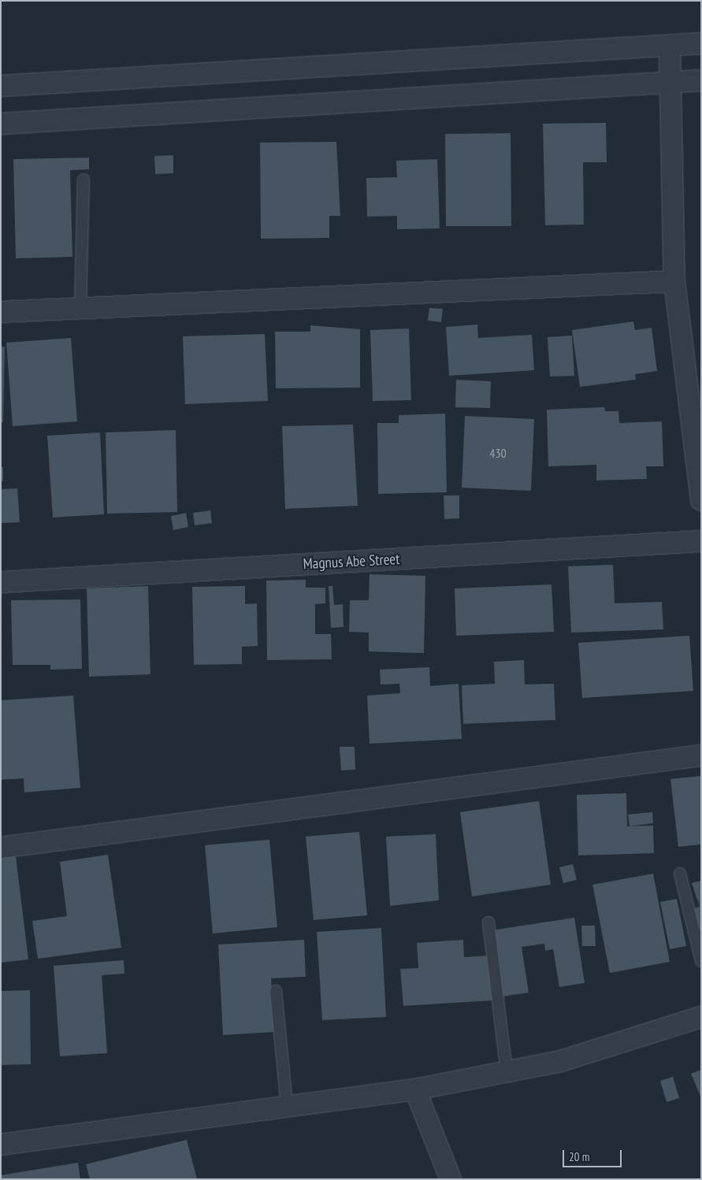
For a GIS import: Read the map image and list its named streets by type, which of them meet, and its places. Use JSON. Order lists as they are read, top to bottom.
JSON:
{
  "streets": {
    "street": ["Magnus Abe Street"]
  },
  "house_numbers": ["430"],
  "scale_bar": "20 m"
}
